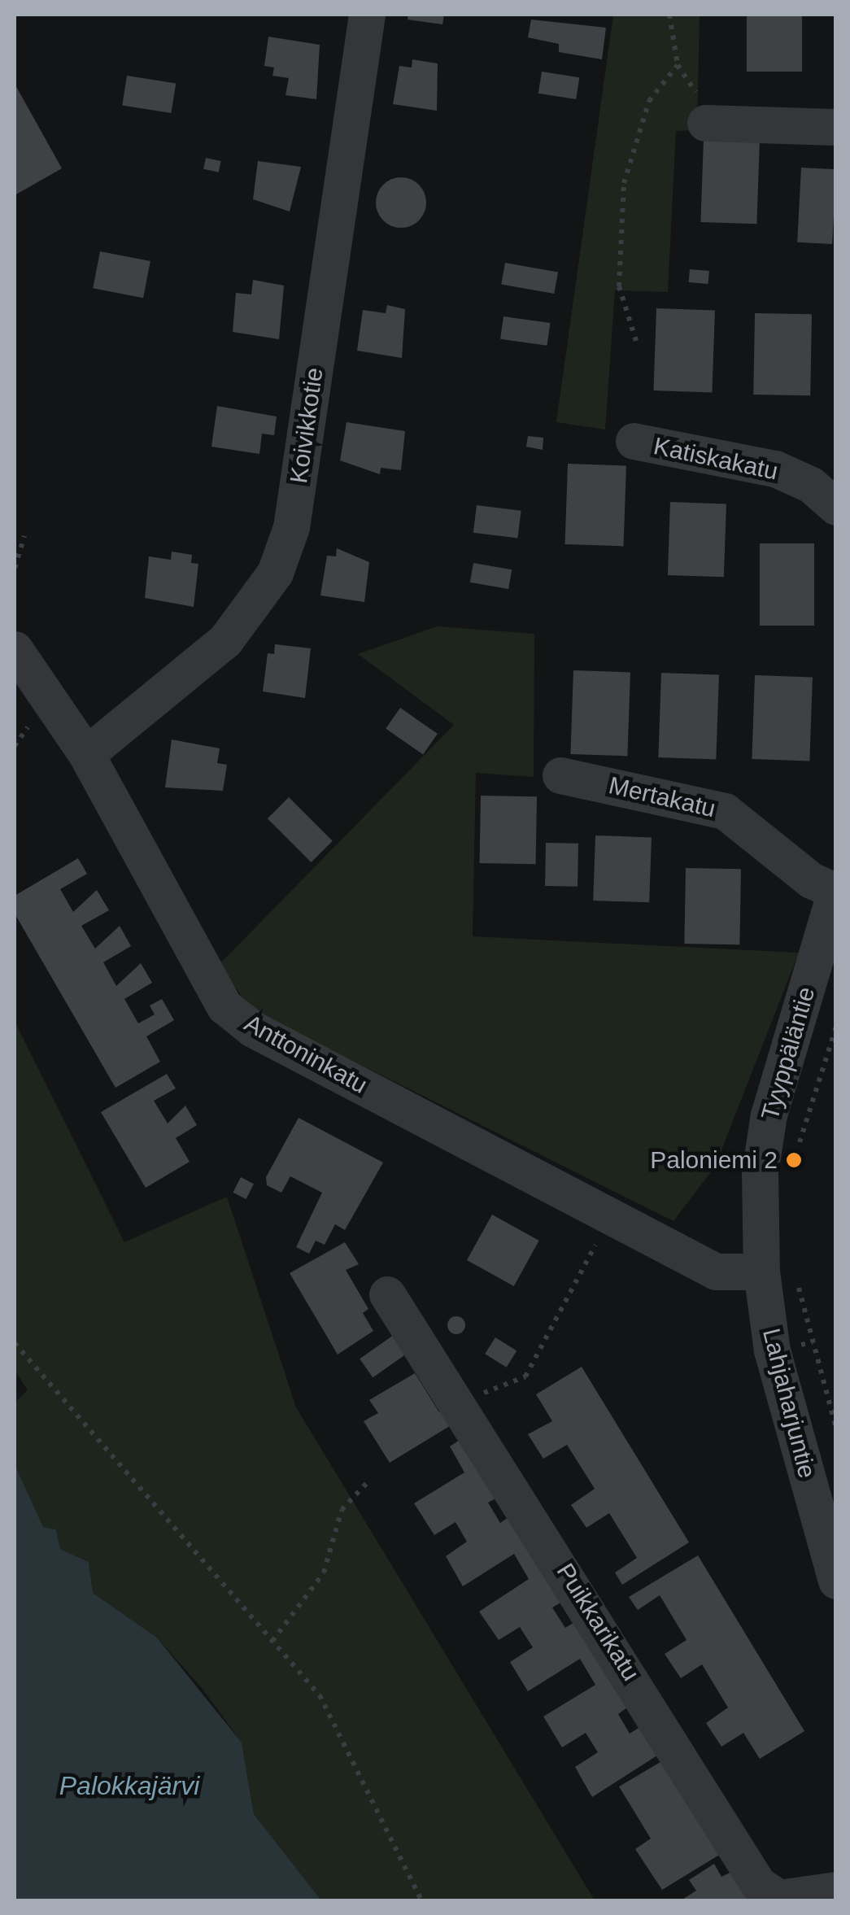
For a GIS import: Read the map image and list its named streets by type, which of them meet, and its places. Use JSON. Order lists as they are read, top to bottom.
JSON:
{
  "streets": {
    "street": [
      "Koivikkotie",
      "Katiskakatu",
      "Mertakatu",
      "Tyyppäläntie",
      "Anttoninkatu",
      "Lahjaharjuntie",
      "Puikkarikatu"
    ]
  },
  "crossings": [
    ["Koivikkotie", "Anttoninkatu"],
    ["Mertakatu", "Tyyppäläntie"],
    ["Tyyppäläntie", "Anttoninkatu"],
    ["Tyyppäläntie", "Lahjaharjuntie"],
    ["Anttoninkatu", "Lahjaharjuntie"]
  ],
  "water": ["Palokkajärvi"],
  "places": ["Paloniemi 2"]
}
